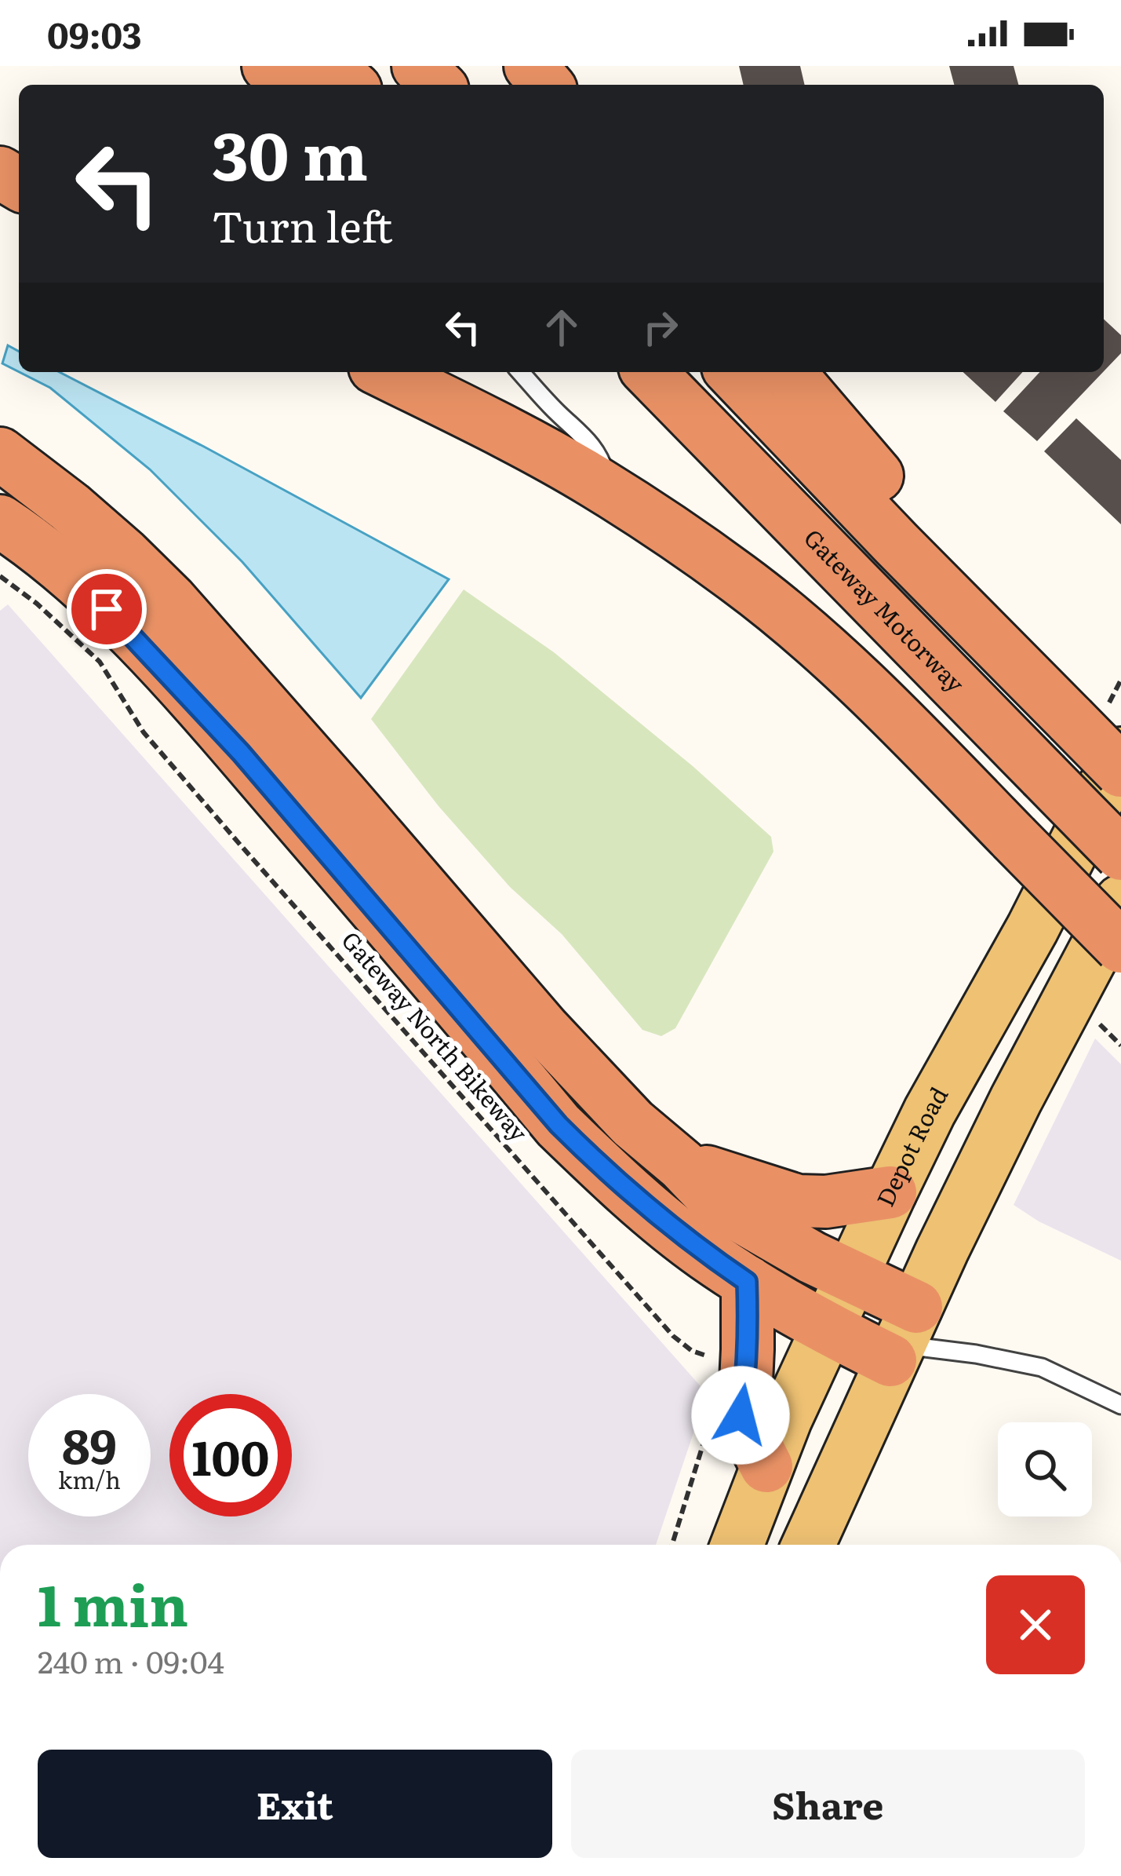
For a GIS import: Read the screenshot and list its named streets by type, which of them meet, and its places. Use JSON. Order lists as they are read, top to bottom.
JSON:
{
  "streets": {
    "highway": ["Gateway Motorway"],
    "main road": ["Depot Road"],
    "path": ["Gateway North Bikeway"]
  },
  "page": {
    "status": "09:03",
    "turn": ["30 m", "Turn left"],
    "speed": "89 km/h",
    "limit": "100",
    "heading": ["1 min", "240 m · 09:04"],
    "buttons": ["Exit", "Share"]
  }
}
